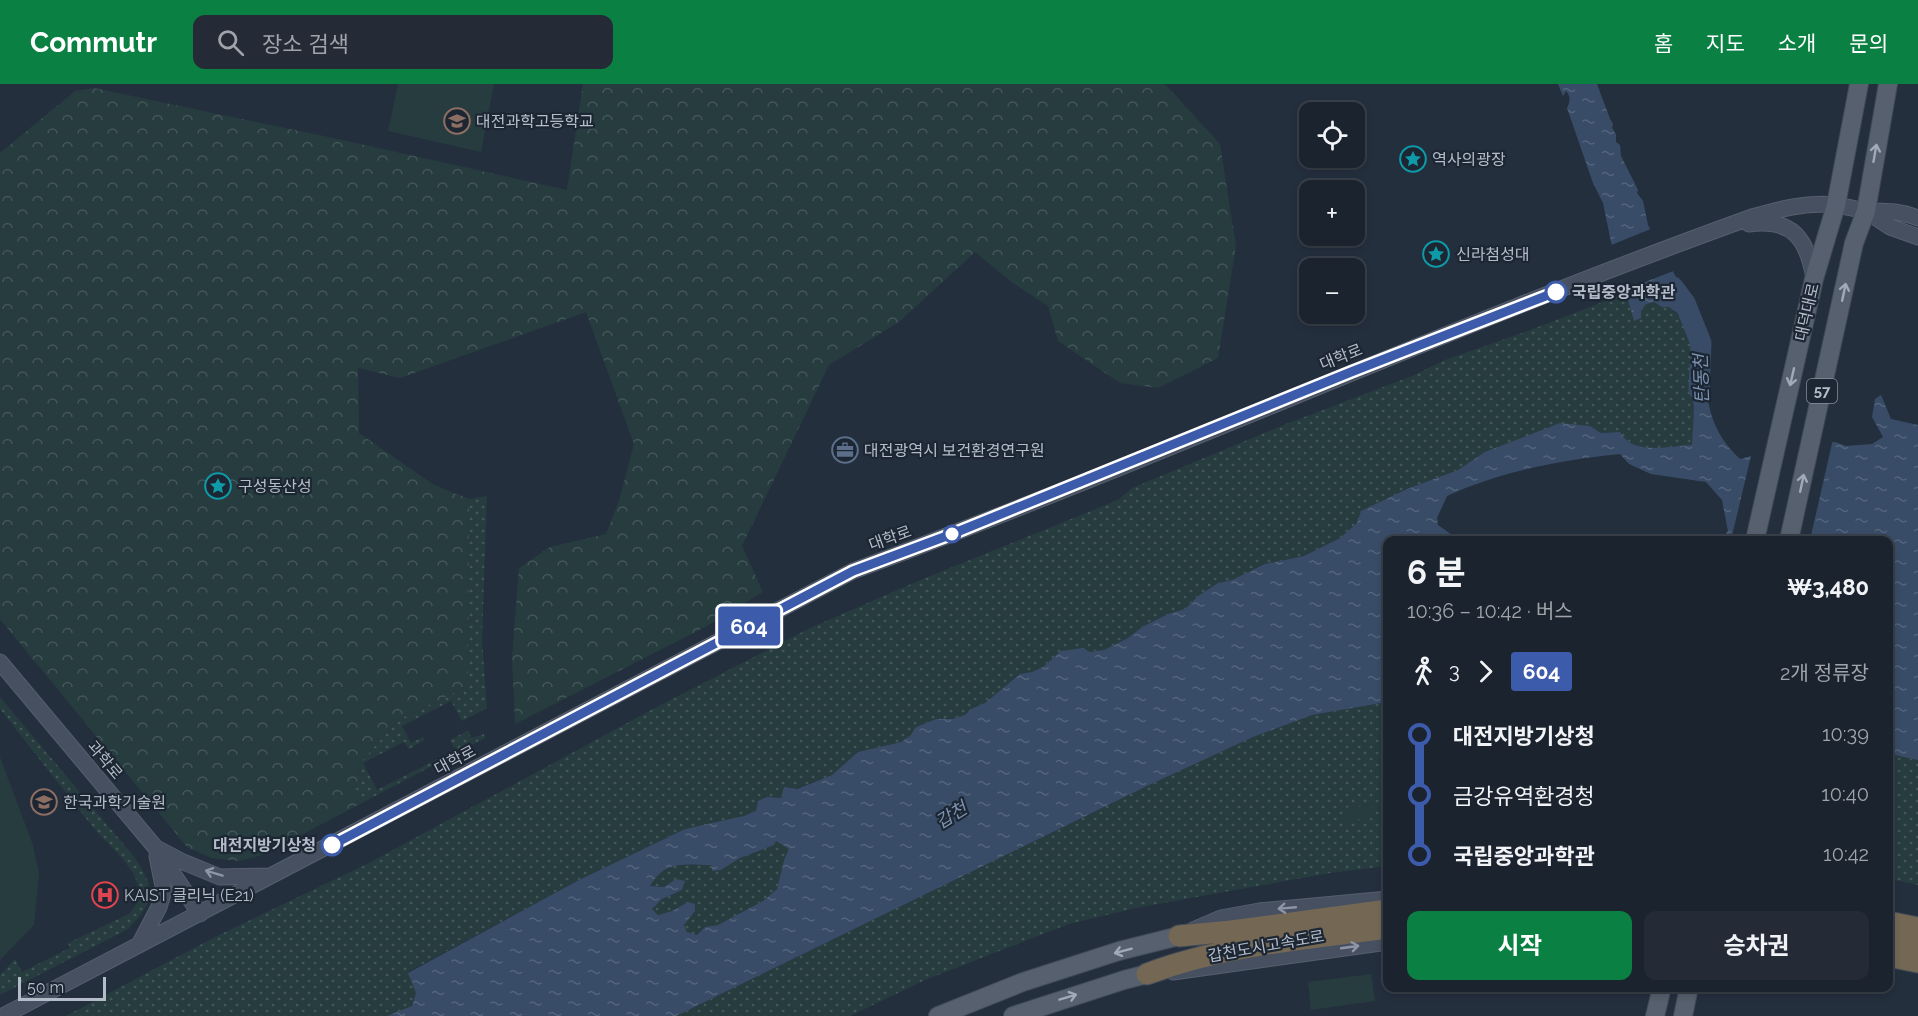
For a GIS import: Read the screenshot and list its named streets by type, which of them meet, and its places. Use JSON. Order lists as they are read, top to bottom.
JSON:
{
  "streets": {
    "highway": ["갑천도시고속도로"],
    "main road": [
      "대덕대로",
      "대학로",
      "57",
      "과학로"
    ]
  },
  "crossings": [
    ["대덕대로", "대학로"],
    ["대학로", "과학로"]
  ],
  "water": ["탄동천", "갑천"],
  "places": {
    "school or university": ["대전과학고등학교", "한국과학기술원"],
    "place": ["역사의광장", "신라첨성대", "구성동산성"],
    "other": ["국립중앙과학관", "대전지방기상청"],
    "office": ["대전광역시 보건환경연구원"],
    "hospital": ["KAIST 클리닉 (E21)"]
  },
  "lines": ["bus line 604"],
  "scale_bar": "50 m",
  "page": {
    "header": "Commutr",
    "search": "장소 검색",
    "nav": [
      "홈",
      "지도",
      "소개",
      "문의"
    ],
    "on_map": "604",
    "map_buttons": ["+", "−"],
    "heading": ["6 분", "10:36 – 10:42 · 버스", "₩3,480"],
    "legs": ["3", "604", "2개 정류장"],
    "list": [
      {
        "name": "대전지방기상청",
        "value": "10:39"
      },
      {
        "name": "금강유역환경청",
        "value": "10:40"
      },
      {
        "name": "국립중앙과학관",
        "value": "10:42"
      }
    ],
    "buttons": ["시작", "승차권"],
    "scale": "50 m"
  }
}
